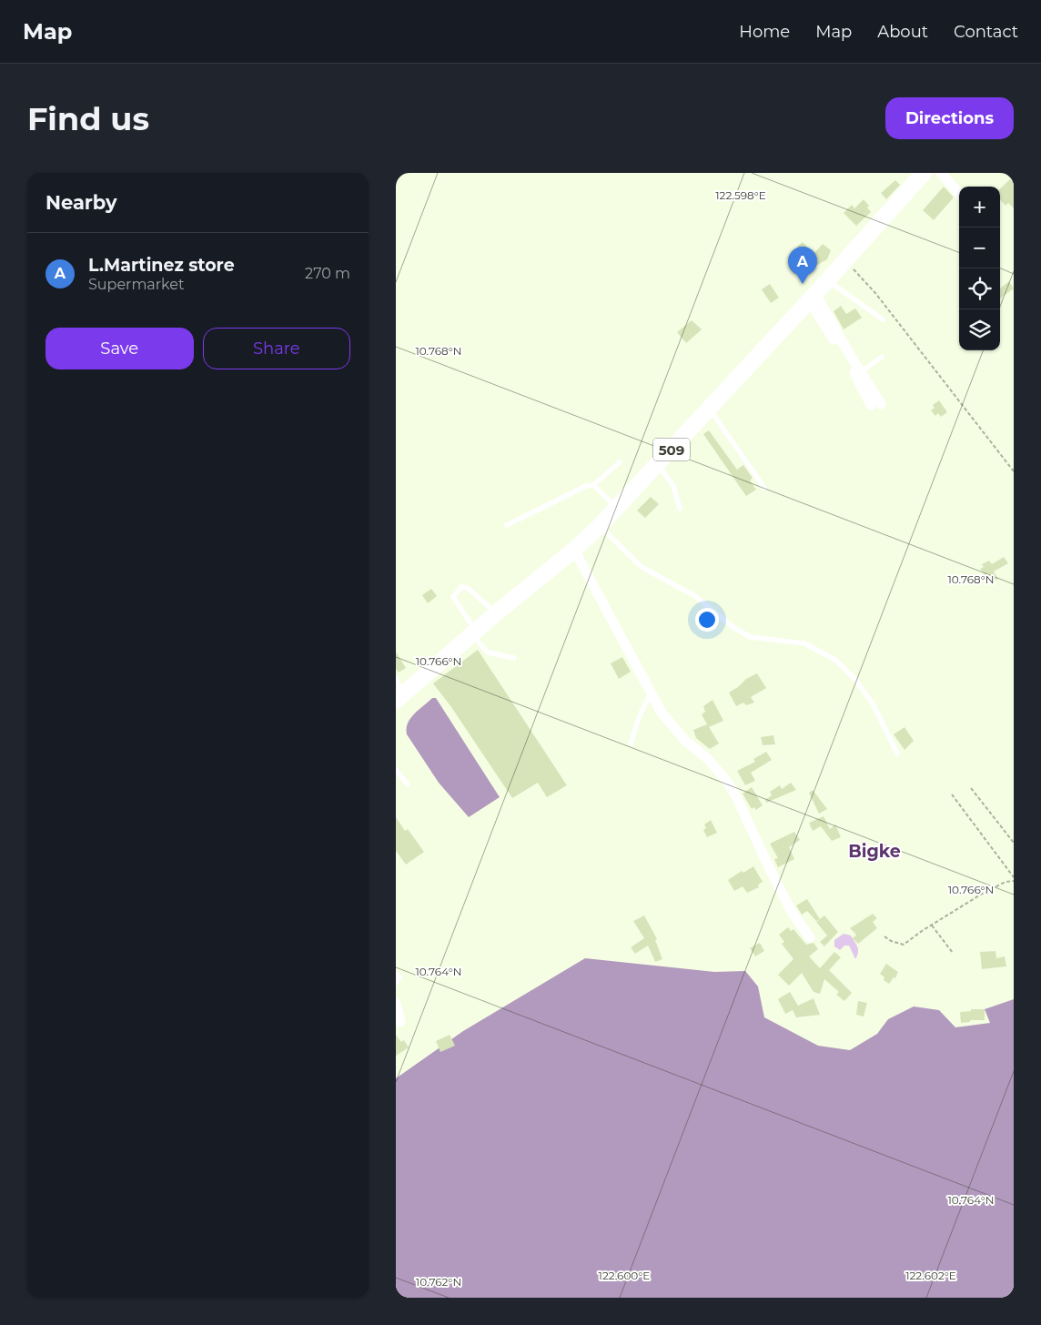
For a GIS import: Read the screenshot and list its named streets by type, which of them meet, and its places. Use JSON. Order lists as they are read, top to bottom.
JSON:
{
  "streets": {
    "main road": ["509"]
  },
  "districts": ["Bigke"],
  "page": {
    "header": "Map",
    "nav": [
      "Home",
      "Map",
      "About",
      "Contact"
    ],
    "buttons": [
      "Directions",
      ["Save", "Share"]
    ],
    "title": "Find us",
    "heading": "Nearby",
    "map_buttons": ["+", "−"],
    "list": [
      {
        "mark": "A",
        "name": "L.Martinez store",
        "note": "Supermarket",
        "value": "270 m"
      }
    ],
    "pins": "A"
  },
  "coordinates": [
    "122.598°E",
    "10.768°N",
    "10.766°N",
    "10.764°N",
    "122.600°E",
    "122.602°E",
    "10.762°N"
  ]
}
